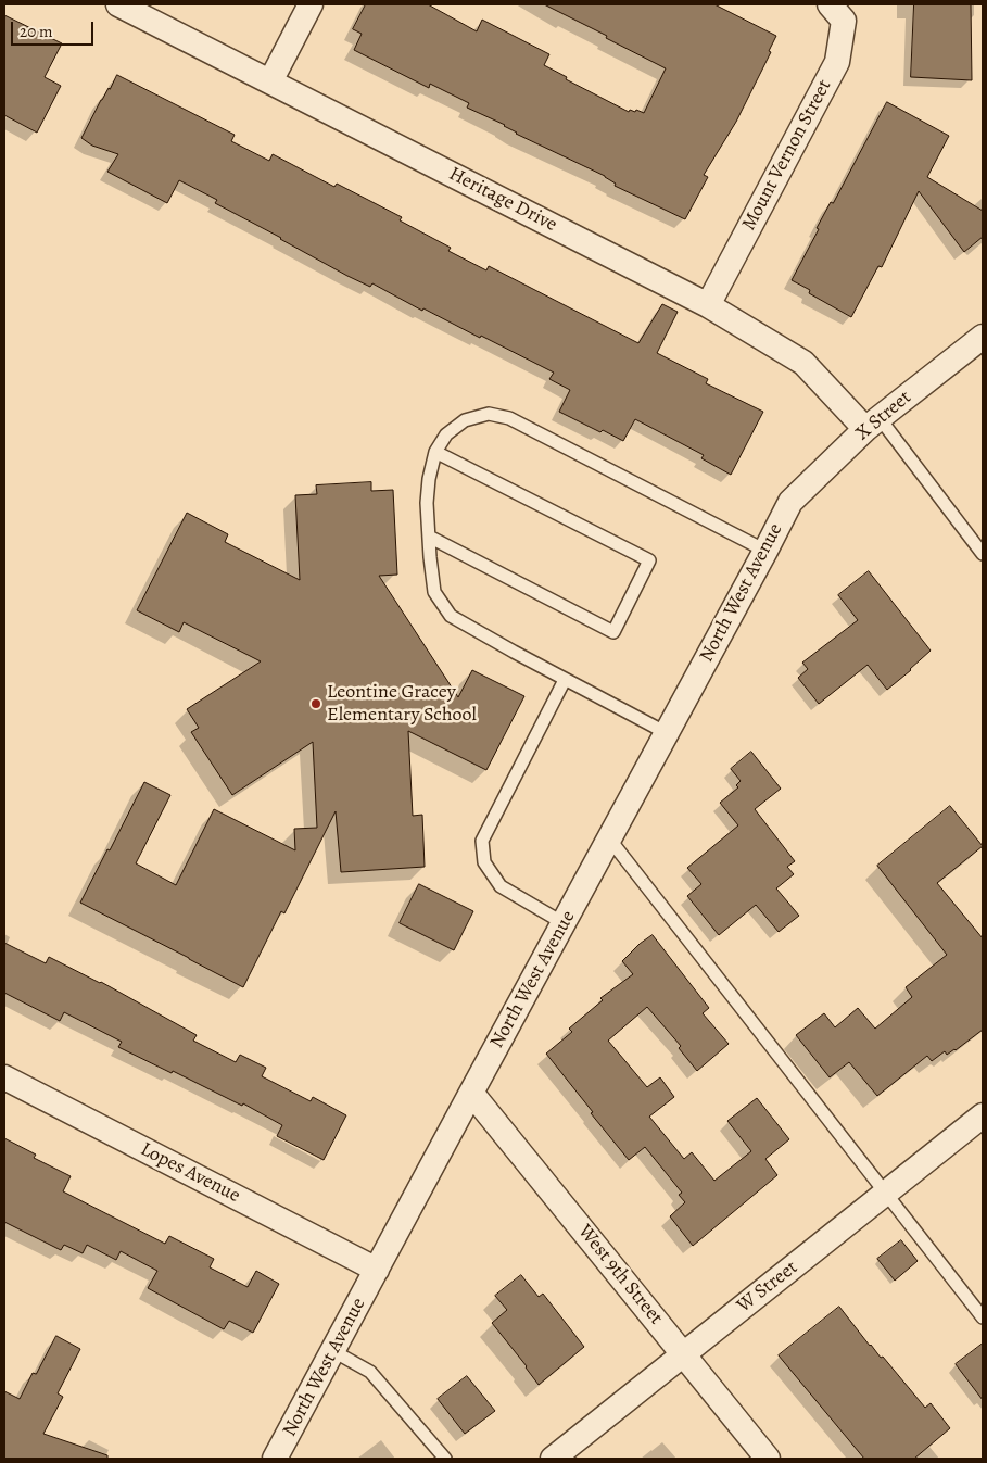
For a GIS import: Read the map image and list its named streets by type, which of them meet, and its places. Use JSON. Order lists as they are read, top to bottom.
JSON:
{
  "streets": {
    "street": [
      "Mount Vernon Street",
      "Heritage Drive",
      "X Street",
      "North West Avenue",
      "Lopes Avenue",
      "West 9th Street",
      "W Street"
    ]
  },
  "crossings": [
    ["Mount Vernon Street", "Heritage Drive"],
    ["Heritage Drive", "X Street"],
    ["X Street", "North West Avenue"],
    ["North West Avenue", "Lopes Avenue"],
    ["North West Avenue", "West 9th Street"],
    ["West 9th Street", "W Street"]
  ],
  "places": ["Leontine Gracey Elementary School"],
  "scale_bar": "20 m"
}
